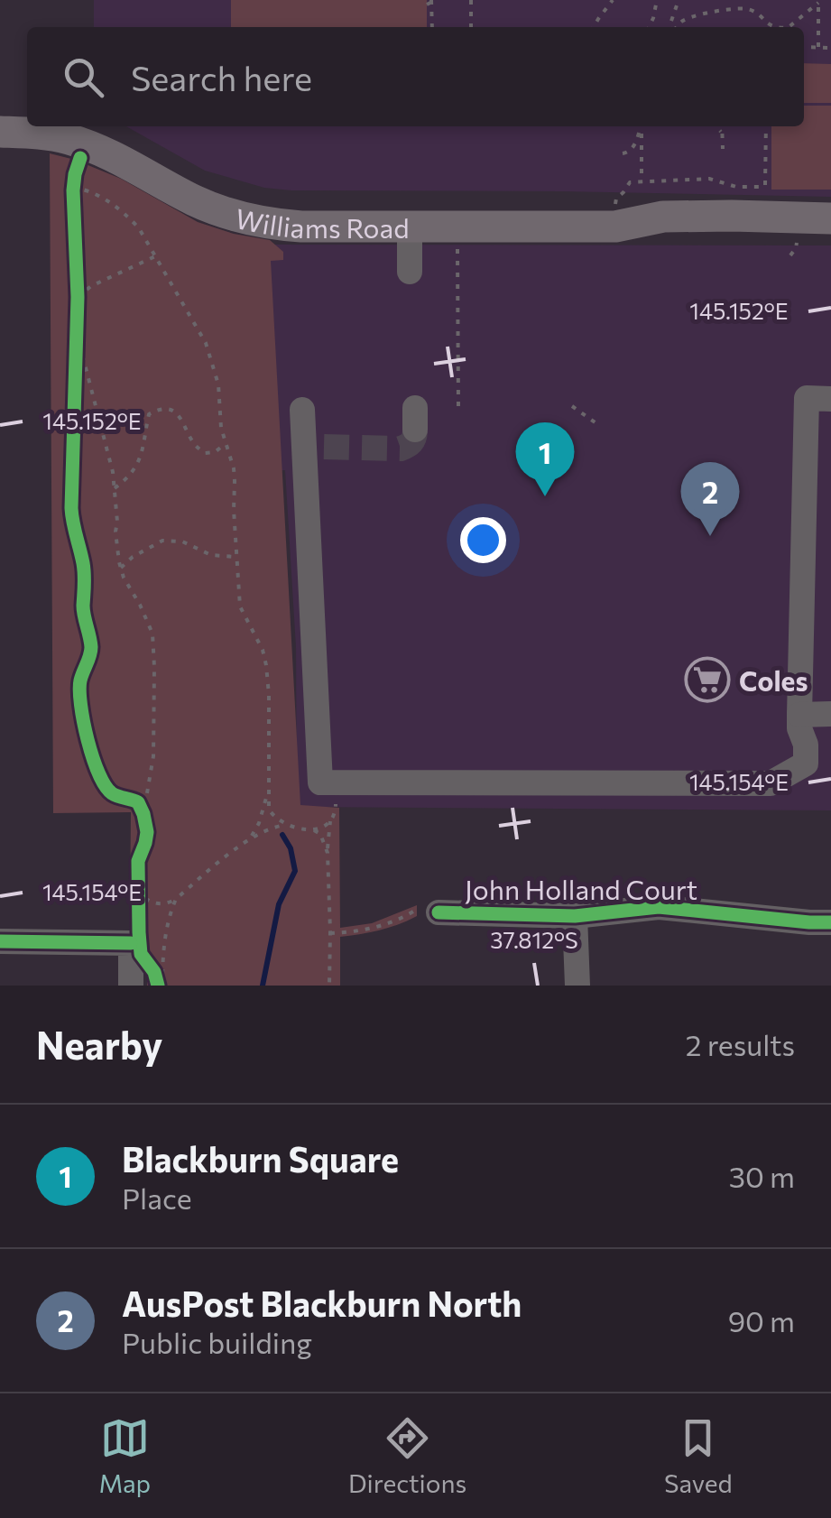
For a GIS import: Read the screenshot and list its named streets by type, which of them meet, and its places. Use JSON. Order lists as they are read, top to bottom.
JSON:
{
  "streets": {
    "main road": ["Williams Road"],
    "street": ["John Holland Court"]
  },
  "places": {
    "supermarket": ["Coles"]
  },
  "page": {
    "search": "Search here",
    "pins": ["1", "2"],
    "heading": ["Nearby", "2 results"],
    "list": [
      {
        "mark": "1",
        "name": "Blackburn Square",
        "note": "Place",
        "value": "30 m"
      },
      {
        "mark": "2",
        "name": "AusPost Blackburn North",
        "note": "Public building",
        "value": "90 m"
      }
    ],
    "nav": ["Map", "Directions", "Saved"]
  },
  "coordinates": ["145.152°E", "145.154°E", "37.812°S"]
}
